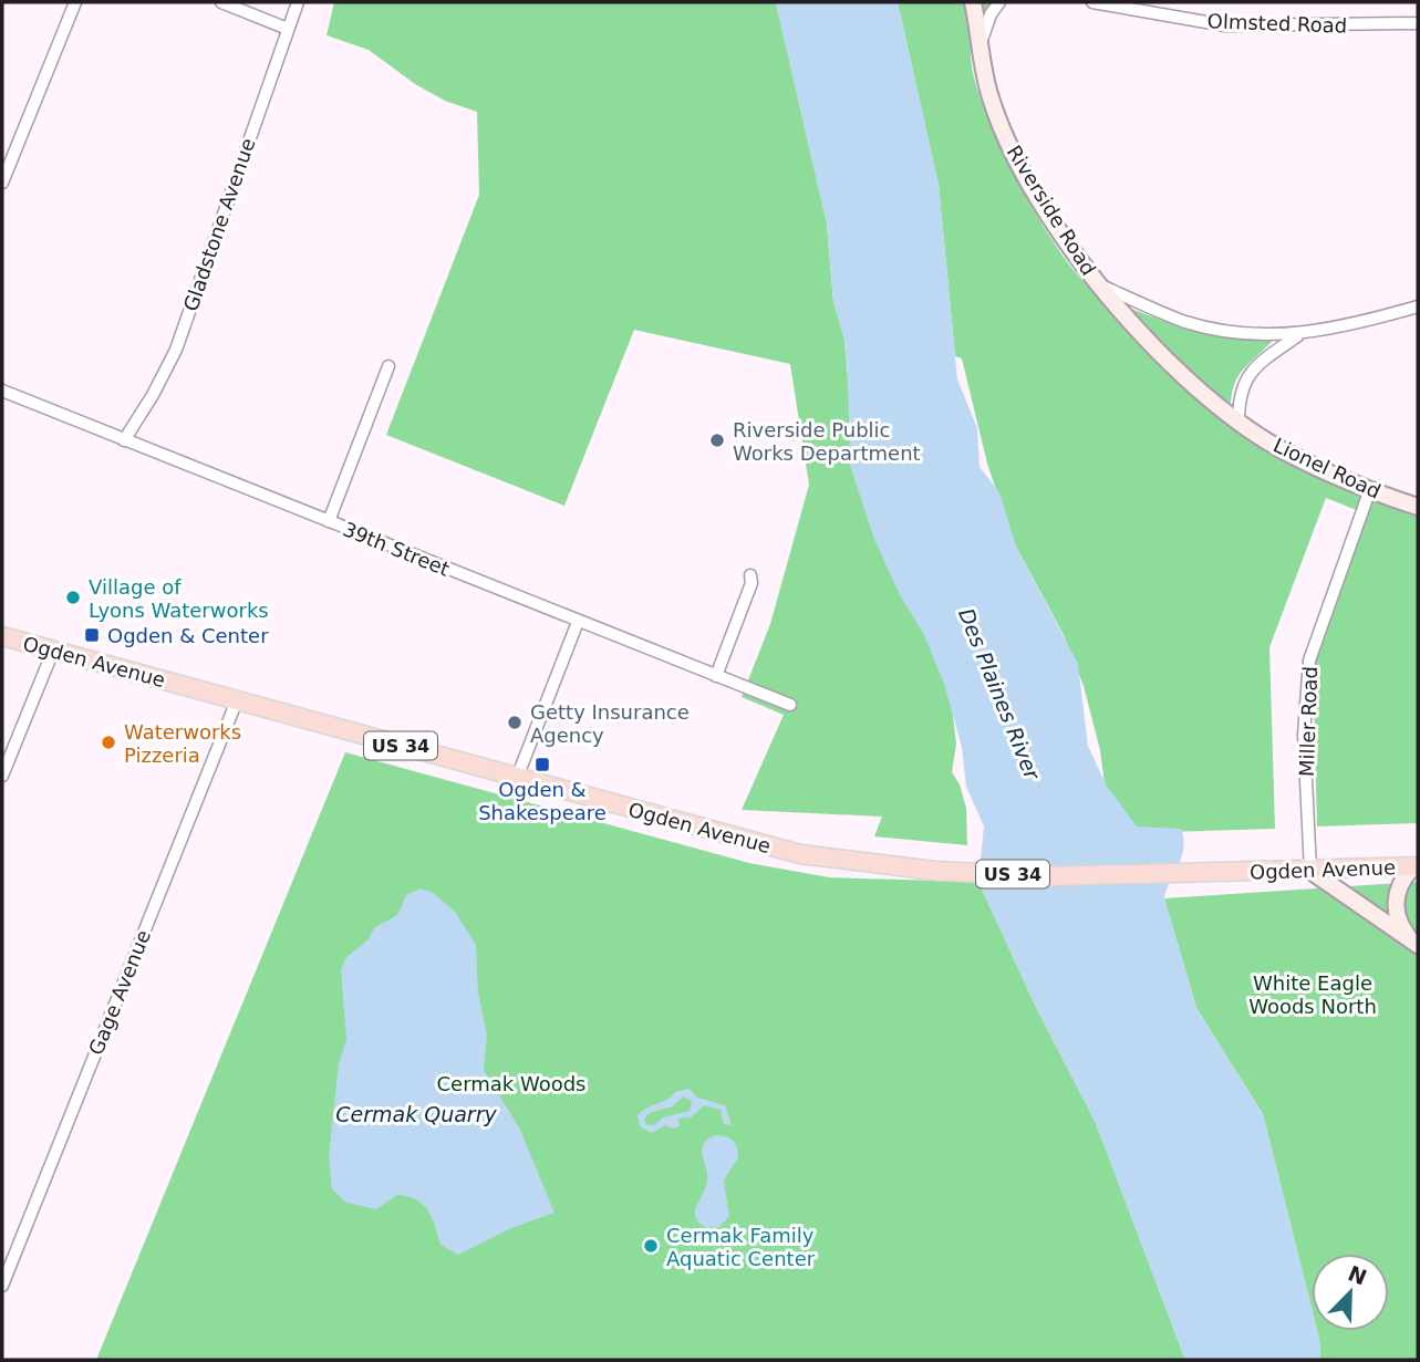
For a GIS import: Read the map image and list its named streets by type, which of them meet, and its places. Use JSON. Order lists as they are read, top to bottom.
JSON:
{
  "streets": {
    "main road": ["Ogden Avenue", "US 34"],
    "street": [
      "Olmsted Road",
      "Riverside Road",
      "Gladstone Avenue",
      "Lionel Road",
      "39th Street",
      "Miller Road",
      "Gage Avenue"
    ]
  },
  "crossings": [
    ["Riverside Road", "Lionel Road"],
    ["Gladstone Avenue", "39th Street"],
    ["Lionel Road", "Miller Road"],
    ["Ogden Avenue", "Miller Road"],
    ["Ogden Avenue", "Gage Avenue"]
  ],
  "water": ["Des Plaines River", "Cermak Quarry"],
  "parks": ["White Eagle Woods North", "Cermak Woods"],
  "places": {
    "other": [
      "Riverside Public Works Department",
      "Village of Lyons Waterworks",
      "Getty Insurance Agency",
      "Waterworks Pizzeria",
      "Cermak Family Aquatic Center"
    ],
    "transit": ["Ogden & Center", "Ogden & Shakespeare"]
  },
  "north": "top right"
}
